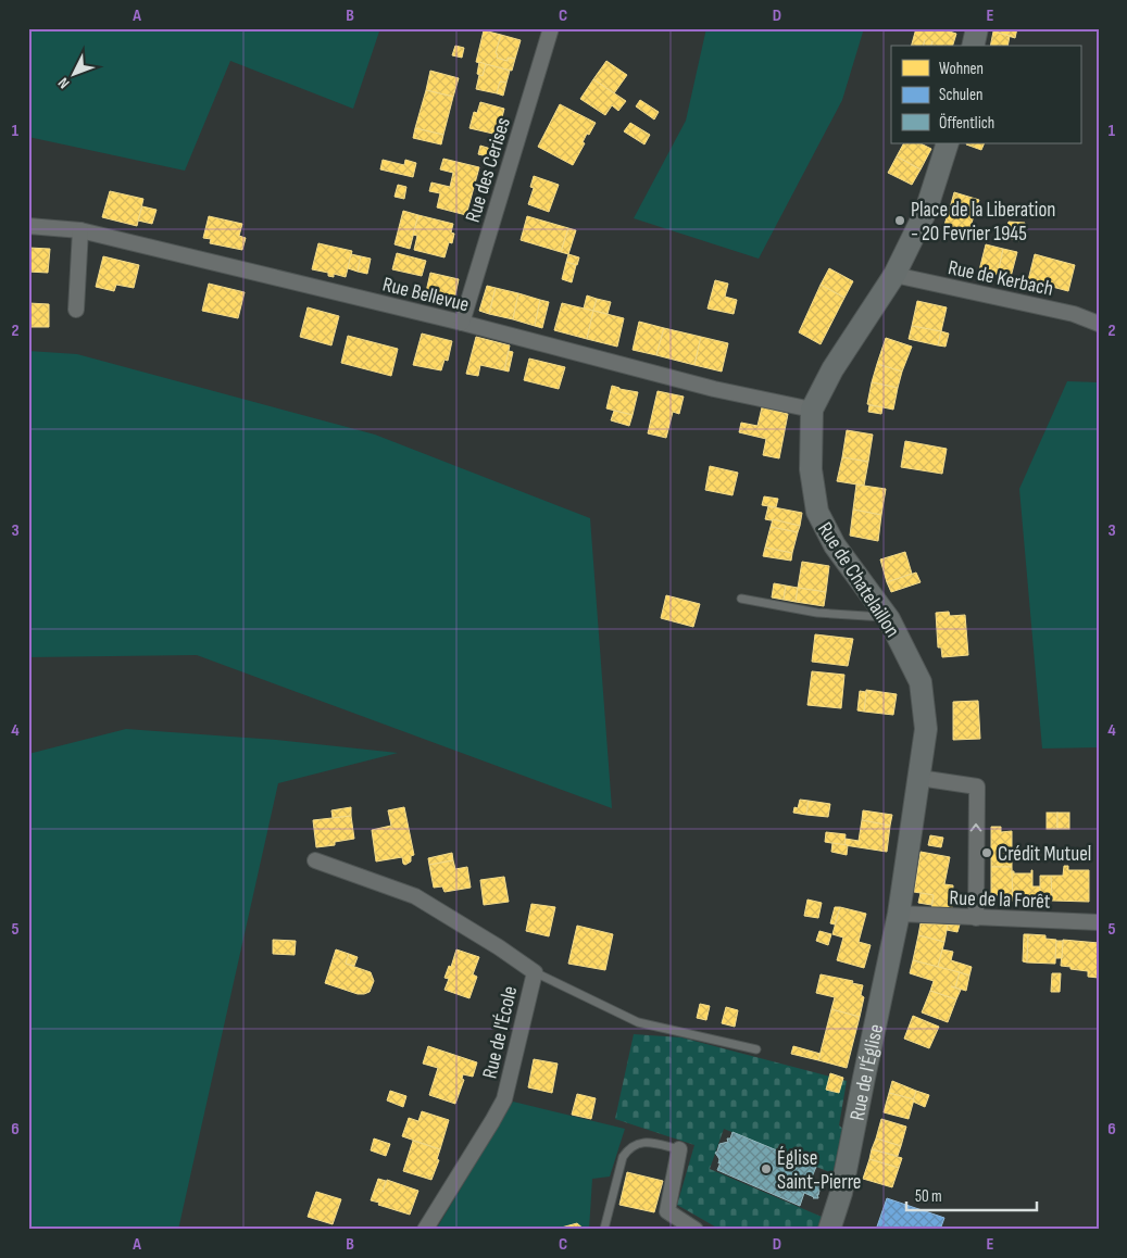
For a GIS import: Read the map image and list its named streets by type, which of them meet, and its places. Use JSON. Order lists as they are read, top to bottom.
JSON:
{
  "streets": {
    "main road": ["Rue de Chatelaillon", "Rue de l'Église"],
    "street": [
      "Rue des Cerises",
      "Rue de Kerbach",
      "Rue Bellevue",
      "Rue de la Forêt",
      "Rue de l'École"
    ]
  },
  "crossings": [
    ["Rue des Cerises", "Rue Bellevue"],
    ["Rue de Kerbach", "Rue de Chatelaillon"],
    ["Rue Bellevue", "Rue de Chatelaillon"],
    ["Rue de Chatelaillon", "Rue de la Forêt"],
    ["Rue de Chatelaillon", "Rue de l'Église"],
    ["Rue de la Forêt", "Rue de l'Église"]
  ],
  "places": ["Place de la Liberation - 20 Fevrier 1945", "Crédit Mutuel", "Église Saint-Pierre"],
  "legend": ["Wohnen", "Schulen", "Öffentlich"],
  "scale_bar": "50 m",
  "north": "bottom left",
  "grid": {
    "columns": [
      "A",
      "B",
      "C",
      "D",
      "E"
    ],
    "rows": [
      "1",
      "2",
      "3",
      "4",
      "5",
      "6"
    ]
  }
}
